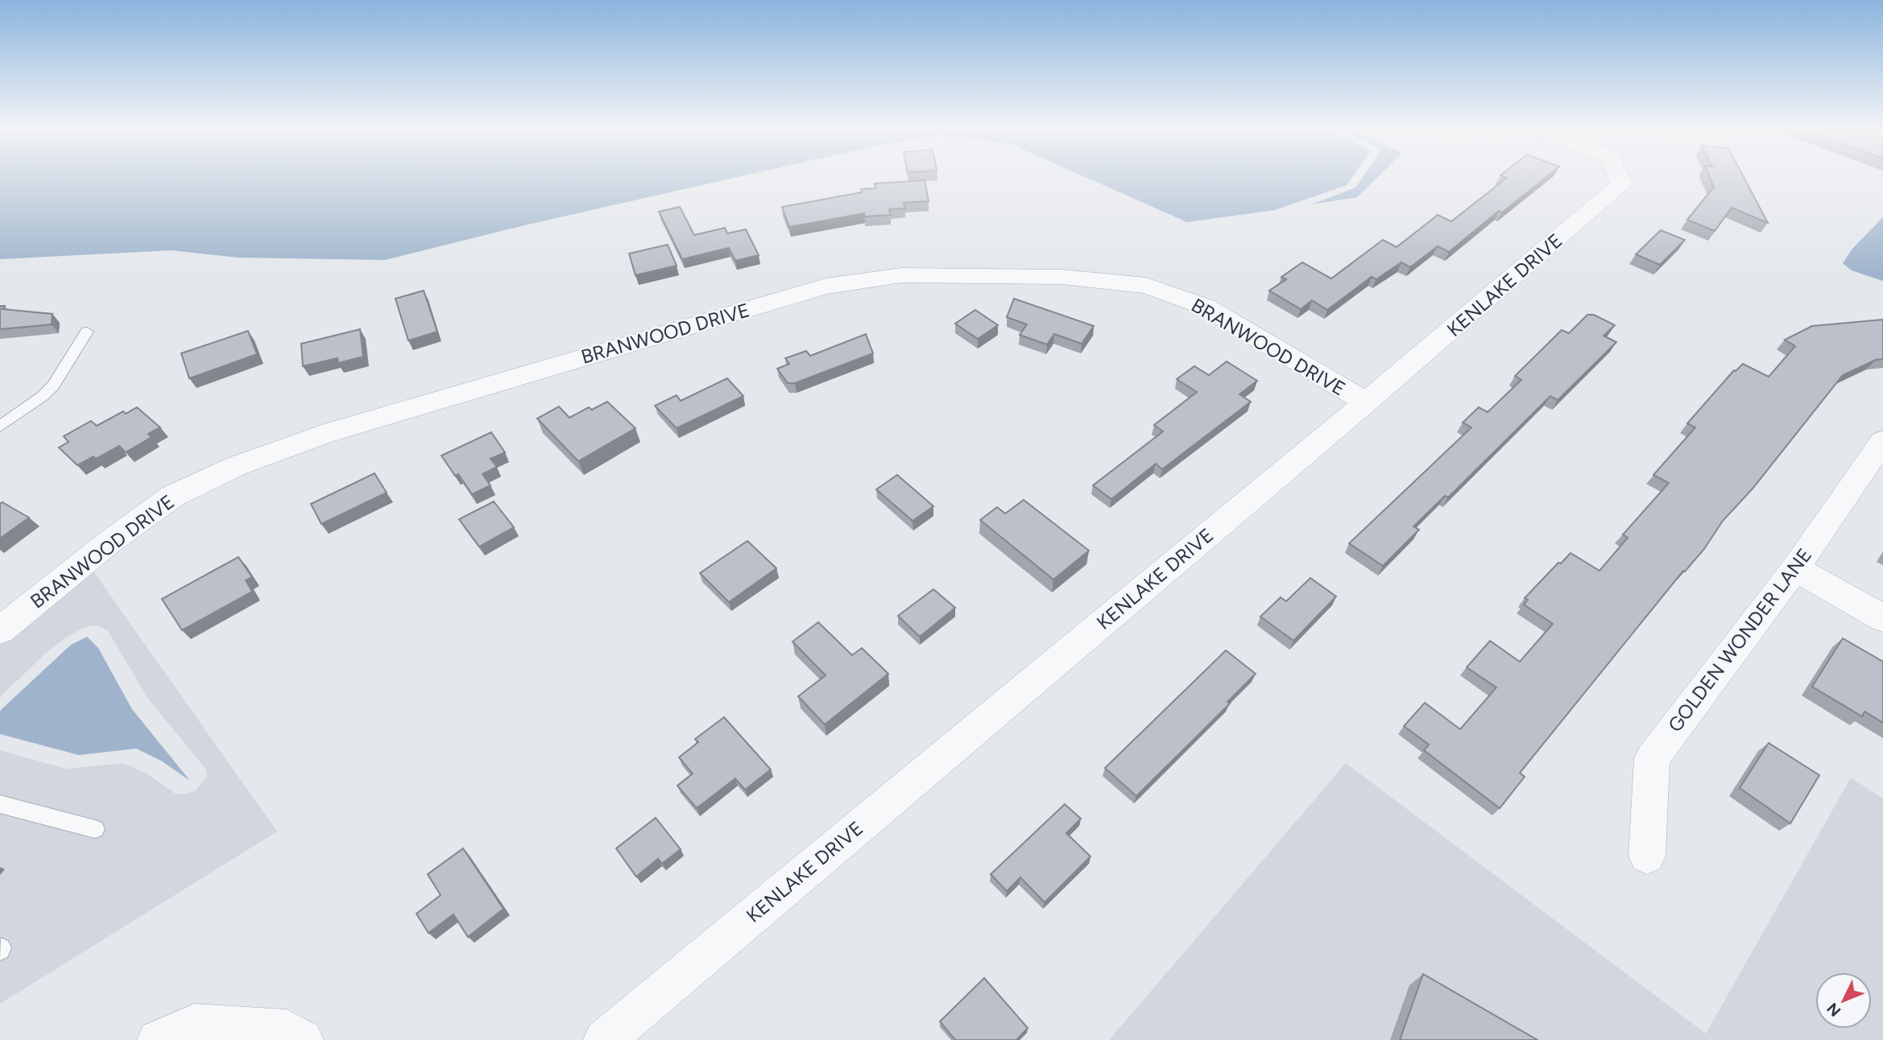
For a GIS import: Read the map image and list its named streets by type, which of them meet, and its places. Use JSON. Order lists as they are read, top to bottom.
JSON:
{
  "streets": {
    "street": ["KENLAKE DRIVE", "BRANWOOD DRIVE", "GOLDEN WONDER LANE"]
  },
  "crossings": [
    ["KENLAKE DRIVE", "BRANWOOD DRIVE"]
  ],
  "north": "bottom left"
}
